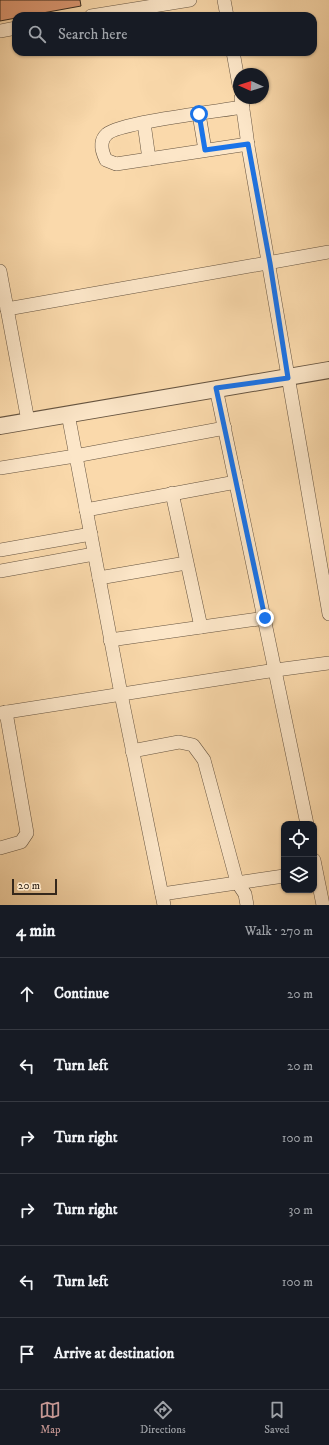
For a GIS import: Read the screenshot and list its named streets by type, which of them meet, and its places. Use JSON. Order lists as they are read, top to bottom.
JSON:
{
  "scale_bar": "20 m",
  "north": "left",
  "page": {
    "search": "Search here",
    "scale": "20 m",
    "heading": ["4 min", "Walk · 270 m"],
    "list": [
      ["Continue", "20 m"],
      ["Turn left", "20 m"],
      ["Turn right", "100 m"],
      ["Turn right", "30 m"],
      ["Turn left", "100 m"],
      "Arrive at destination"
    ],
    "nav": ["Map", "Directions", "Saved"]
  }
}
